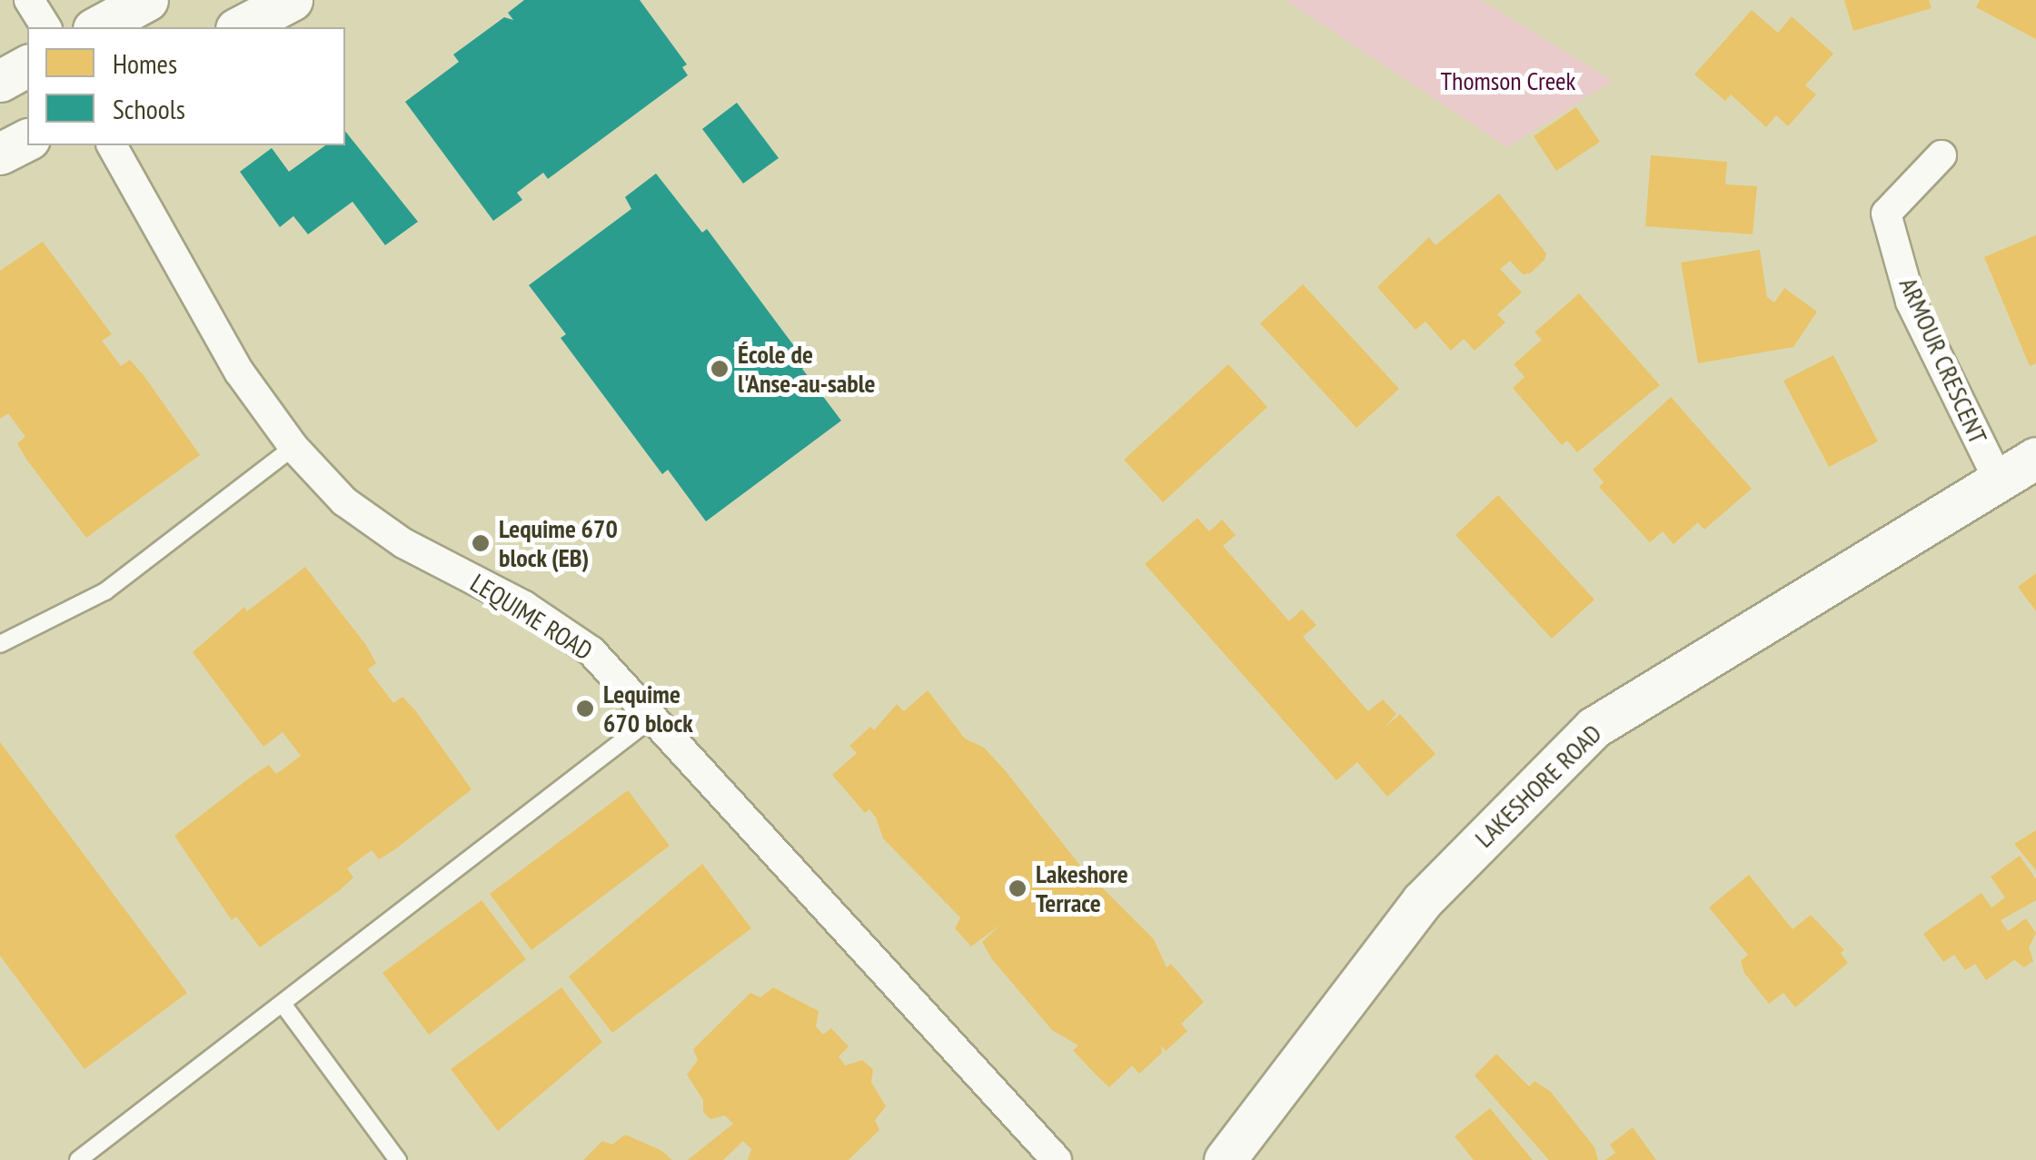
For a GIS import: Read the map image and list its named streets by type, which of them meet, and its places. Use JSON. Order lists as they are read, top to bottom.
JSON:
{
  "streets": {
    "main road": ["LAKESHORE ROAD"],
    "street": ["ARMOUR CRESCENT", "LEQUIME ROAD"]
  },
  "crossings": [
    ["ARMOUR CRESCENT", "LAKESHORE ROAD"]
  ],
  "parks": ["Thomson Creek"],
  "places": [
    "École de l'Anse-au-sable",
    "Lequime 670 block (EB)",
    "Lequime 670 block",
    "Lakeshore Terrace"
  ],
  "legend": ["Homes", "Schools"]
}
